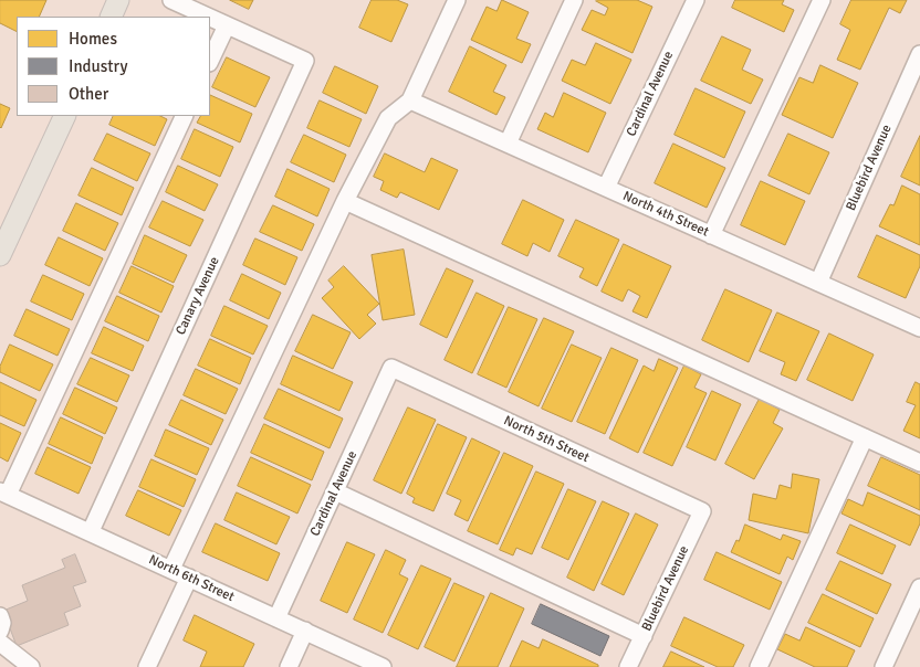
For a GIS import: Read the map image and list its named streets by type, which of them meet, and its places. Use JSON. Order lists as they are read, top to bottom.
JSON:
{
  "streets": {
    "street": [
      "Cardinal Avenue",
      "Bluebird Avenue",
      "North 4th Street",
      "Canary Avenue",
      "North 5th Street",
      "North 6th Street"
    ]
  },
  "crossings": [
    ["Cardinal Avenue", "North 4th Street"],
    ["Cardinal Avenue", "North 5th Street"],
    ["Cardinal Avenue", "North 6th Street"],
    ["Bluebird Avenue", "North 4th Street"],
    ["Bluebird Avenue", "North 5th Street"],
    ["Canary Avenue", "North 6th Street"]
  ],
  "legend": ["Homes", "Industry", "Other"]
}
